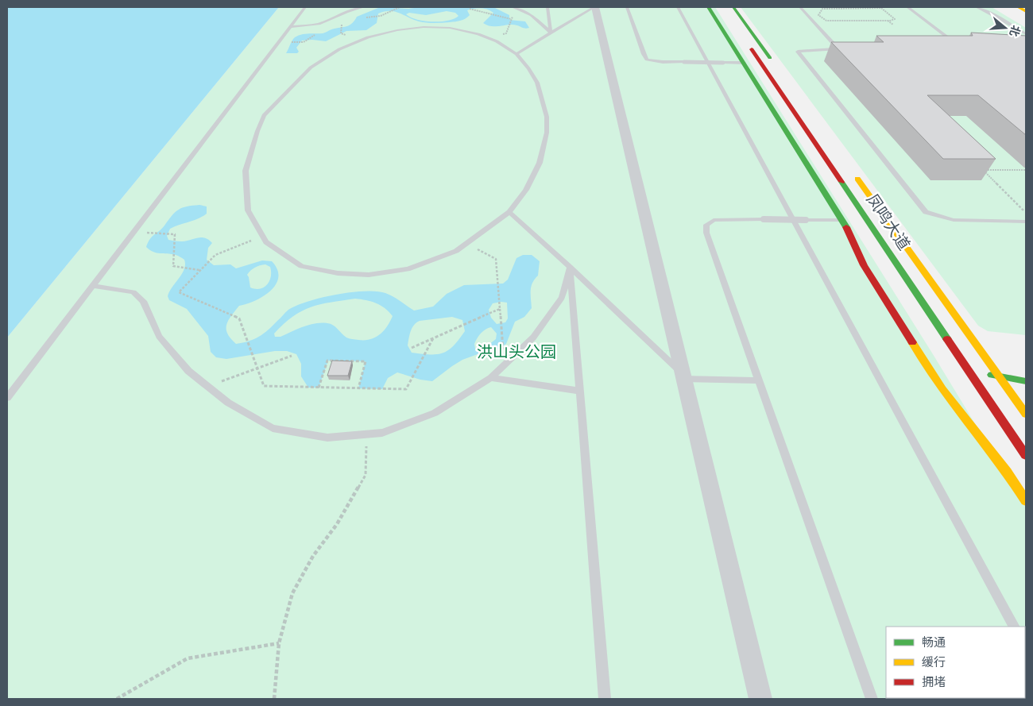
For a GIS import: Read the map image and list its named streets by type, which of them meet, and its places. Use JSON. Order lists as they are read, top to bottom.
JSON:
{
  "streets": {
    "main road": ["凤鸣大道"]
  },
  "parks": ["洪山头公园"],
  "legend": ["畅通", "缓行", "拥堵"],
  "north": "right"
}
